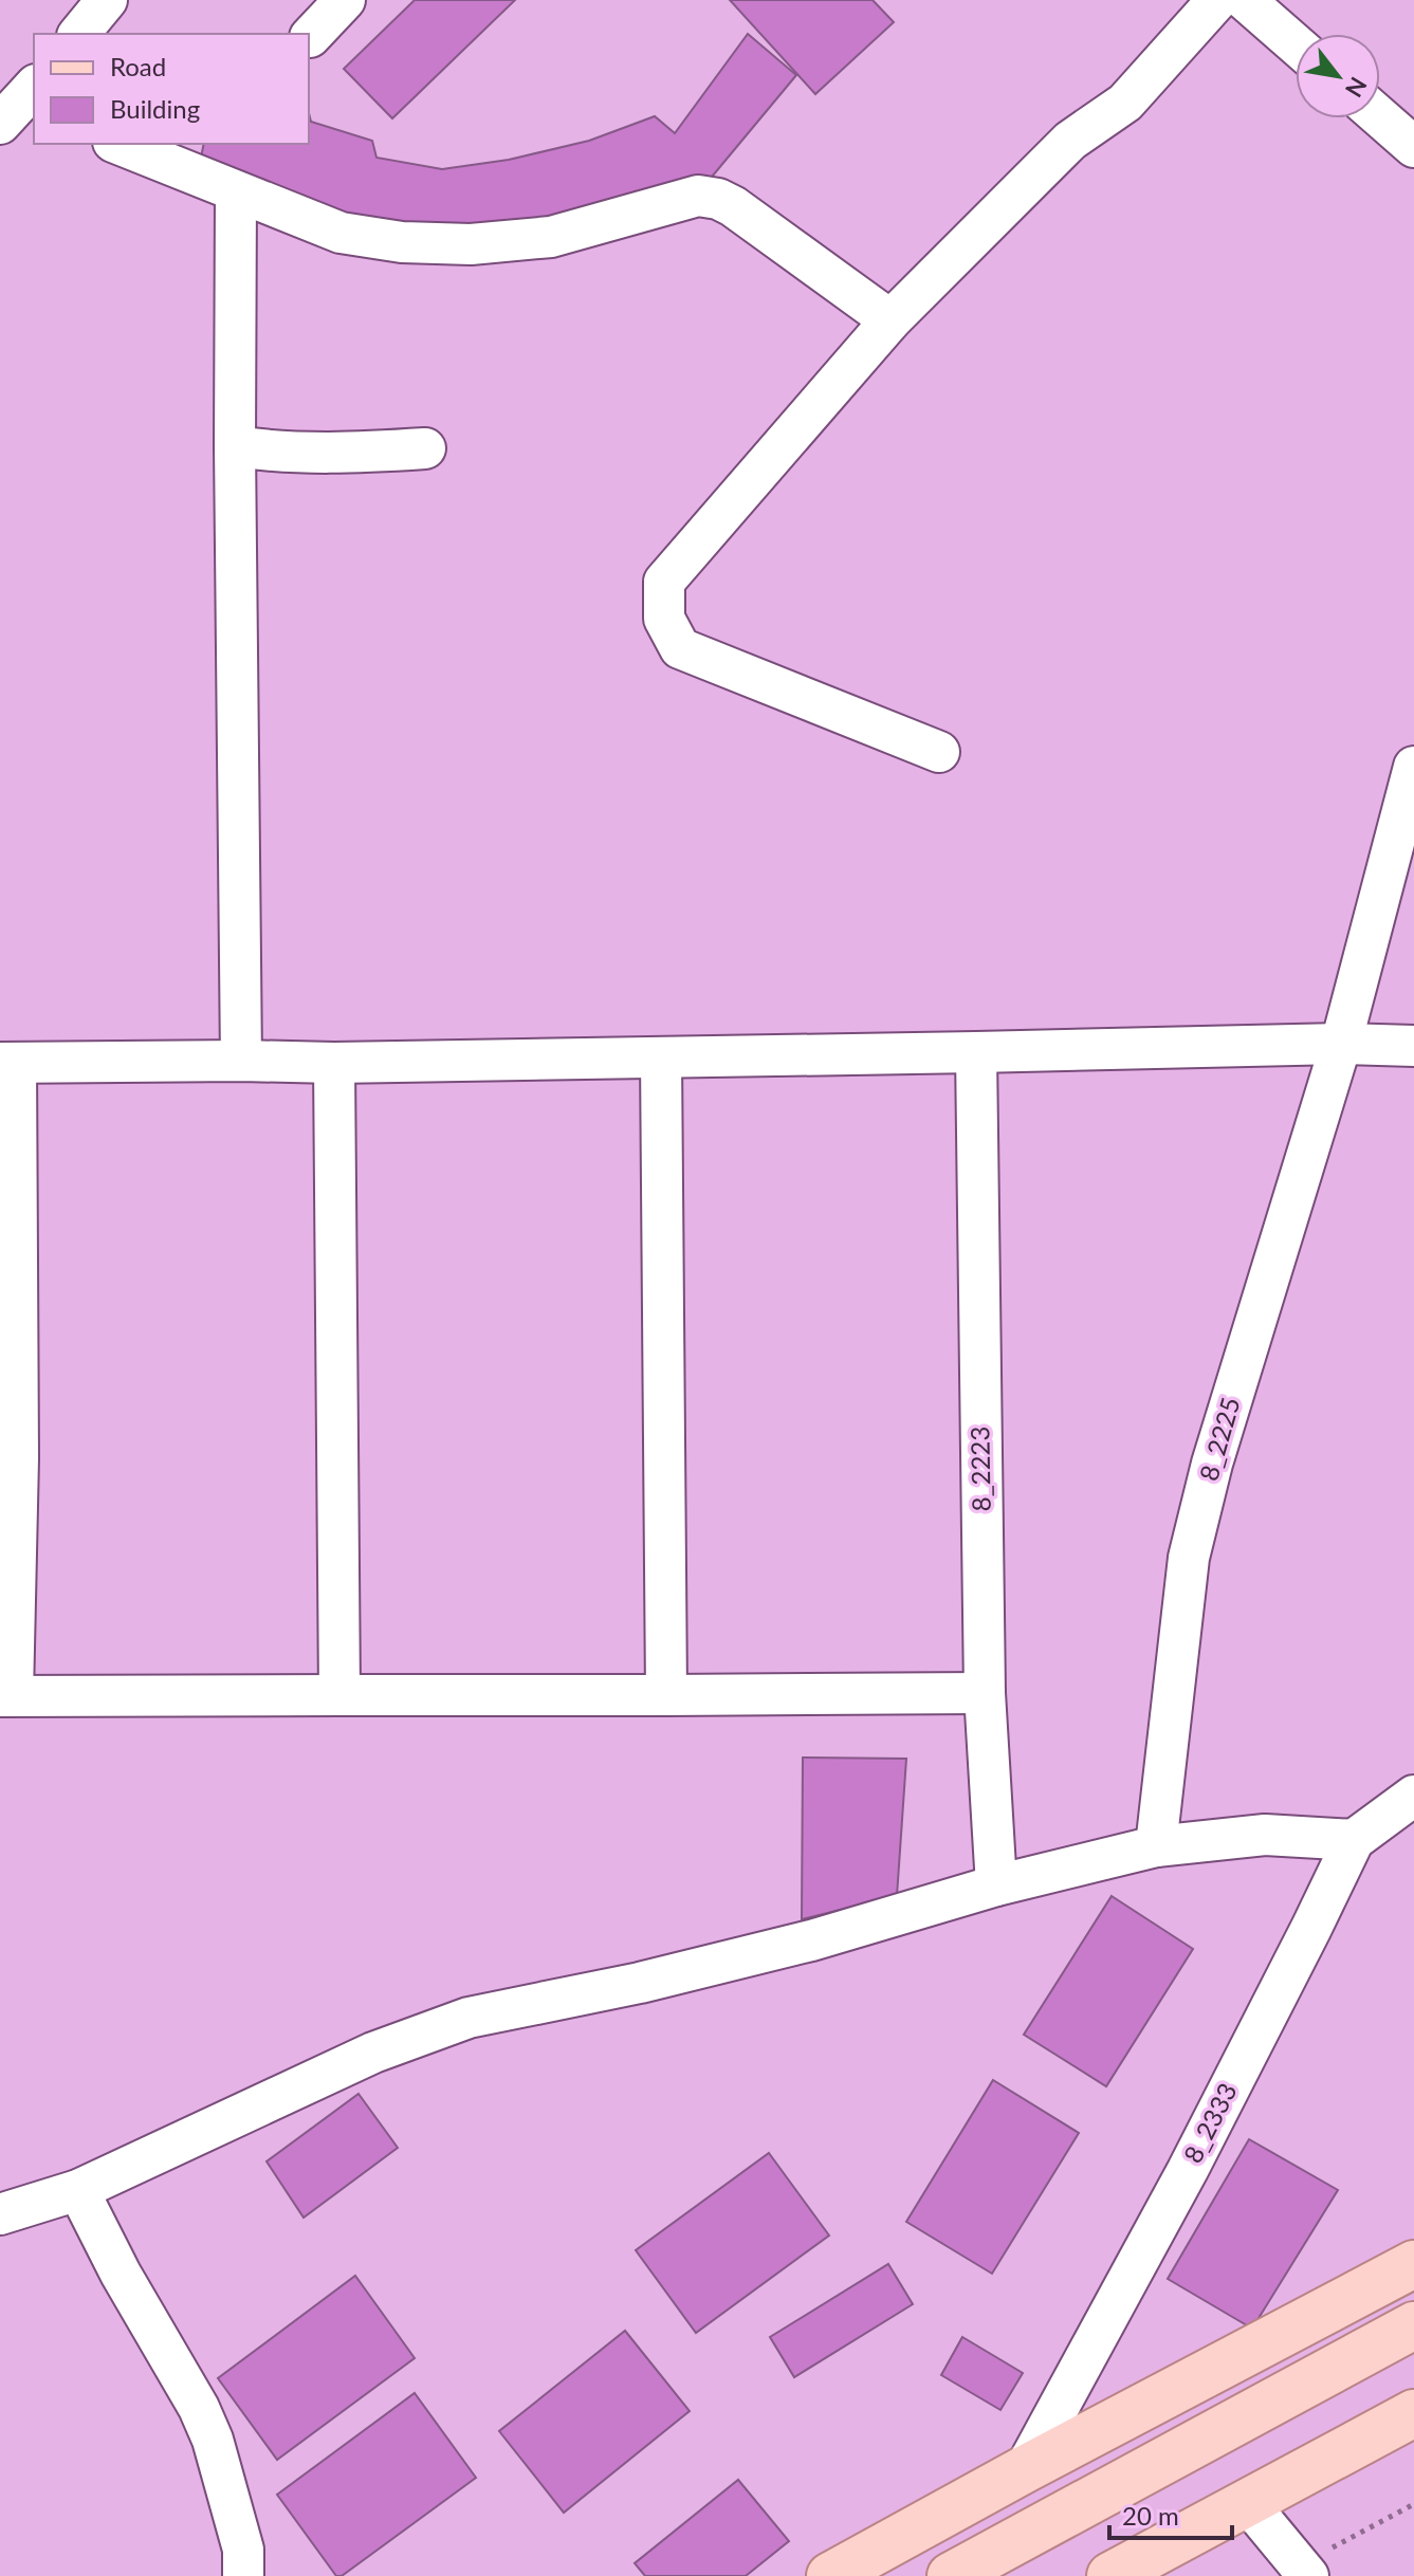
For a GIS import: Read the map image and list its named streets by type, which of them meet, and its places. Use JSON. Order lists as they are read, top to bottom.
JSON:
{
  "streets": {
    "street": ["8_2225", "8_2223", "8_2333"]
  },
  "legend": ["Road", "Building"],
  "scale_bar": "20 m",
  "north": "bottom right"
}
